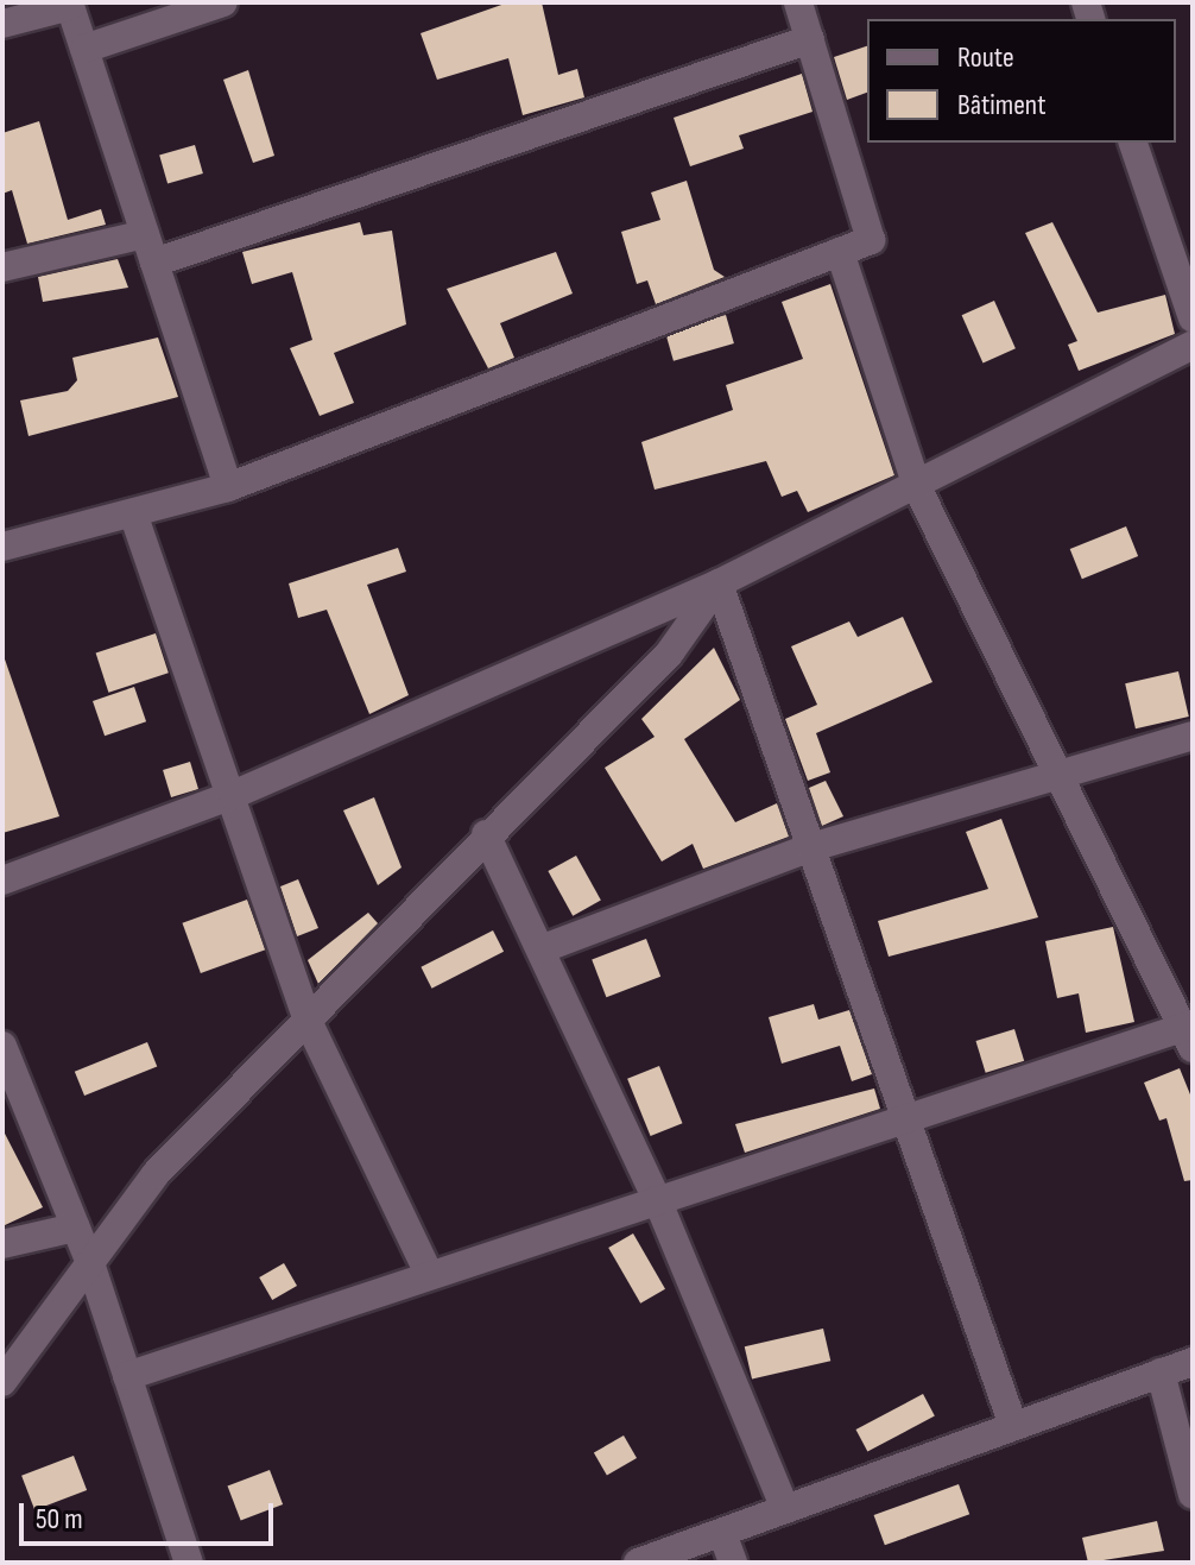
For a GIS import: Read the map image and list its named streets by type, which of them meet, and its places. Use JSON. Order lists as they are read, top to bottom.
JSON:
{
  "legend": ["Route", "Bâtiment"],
  "scale_bar": "50 m"
}
